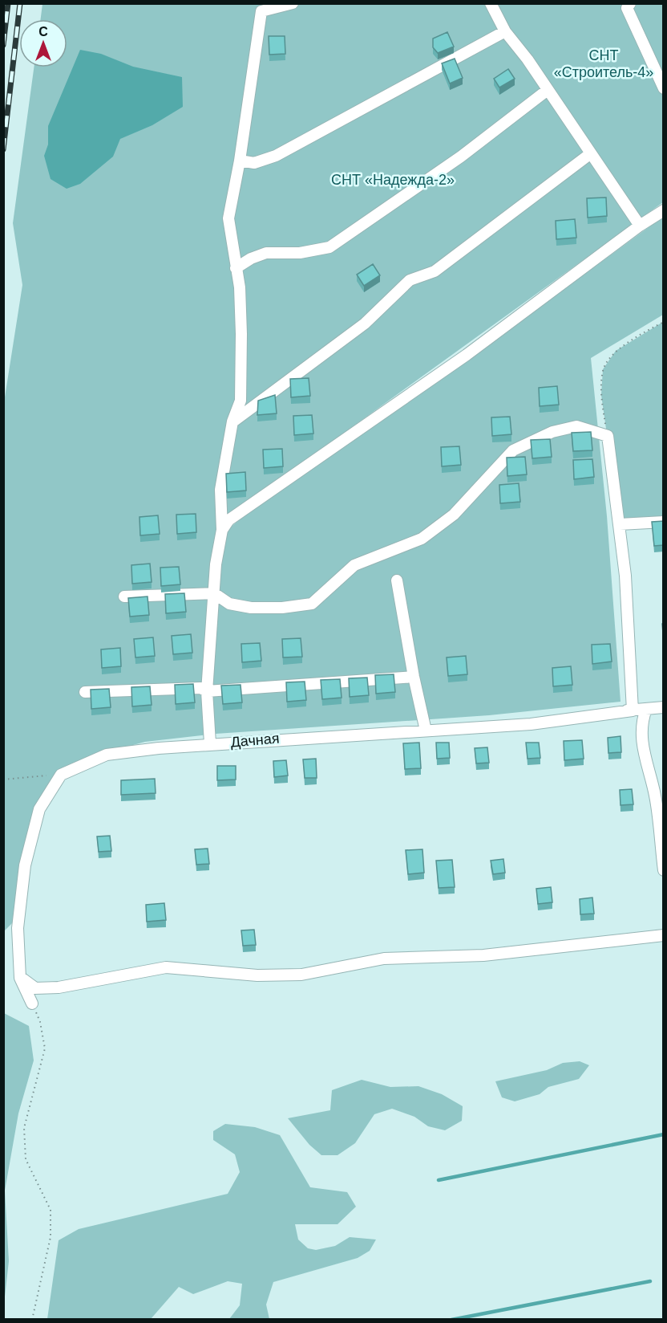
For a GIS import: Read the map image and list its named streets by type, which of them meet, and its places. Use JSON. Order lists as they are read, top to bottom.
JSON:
{
  "streets": {
    "street": ["Дачная"]
  },
  "parks": ["СНТ «Строитель-4»", "СНТ «Надежда-2»"],
  "north": "top"
}
